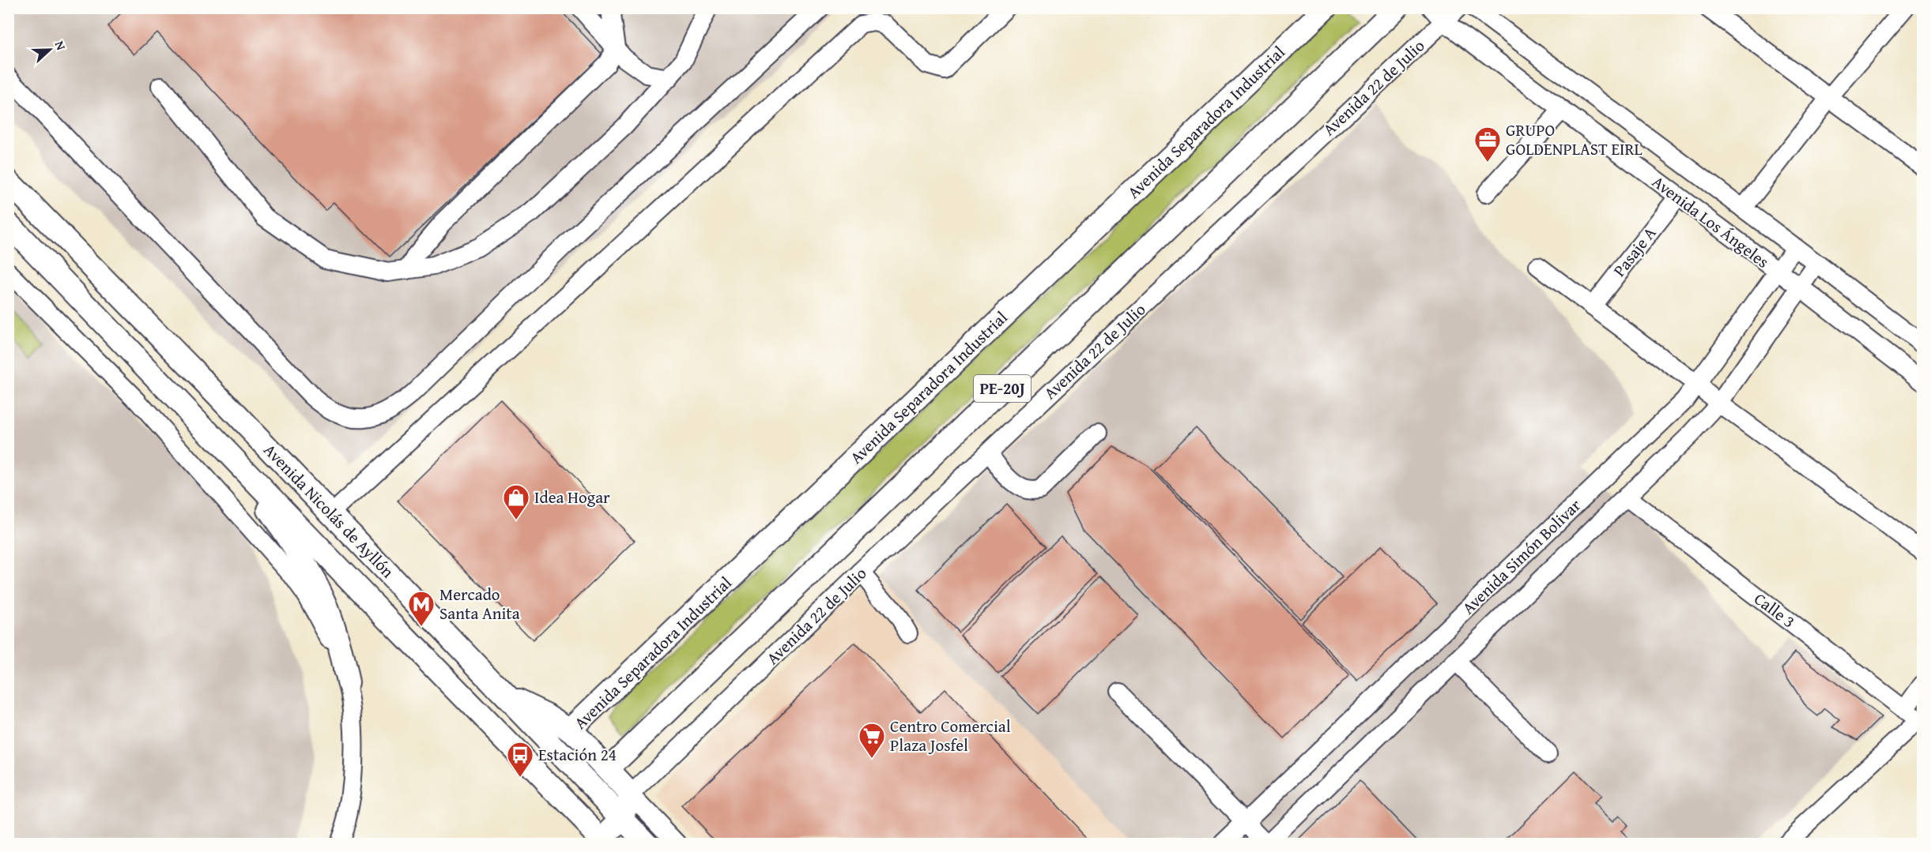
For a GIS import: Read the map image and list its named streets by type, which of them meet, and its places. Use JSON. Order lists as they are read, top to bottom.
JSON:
{
  "streets": {
    "main road": ["Avenida Separadora Industrial", "PE-20J", "Avenida Nicolás de Ayllón"],
    "street": [
      "Avenida 22 de Julio",
      "Avenida Los Ángeles",
      "Pasaje A",
      "Avenida Simón Bolivar",
      "Calle 3"
    ]
  },
  "crossings": [
    ["Avenida 22 de Julio", "Avenida Separadora Industrial"],
    ["Avenida 22 de Julio", "Avenida Los Ángeles"],
    ["Avenida Separadora Industrial", "PE-20J"],
    ["Avenida Los Ángeles", "Pasaje A"],
    ["Avenida Los Ángeles", "Avenida Simón Bolivar"],
    ["Avenida Simón Bolivar", "Calle 3"]
  ],
  "places": {
    "office": ["GRUPO GOLDENPLAST EIRL"],
    "shop": ["Idea Hogar"],
    "metro station": ["Mercado Santa Anita"],
    "supermarket": ["Centro Comercial Plaza Josfel"],
    "bus stop": ["Estación 24"]
  },
  "north": "right"
}
